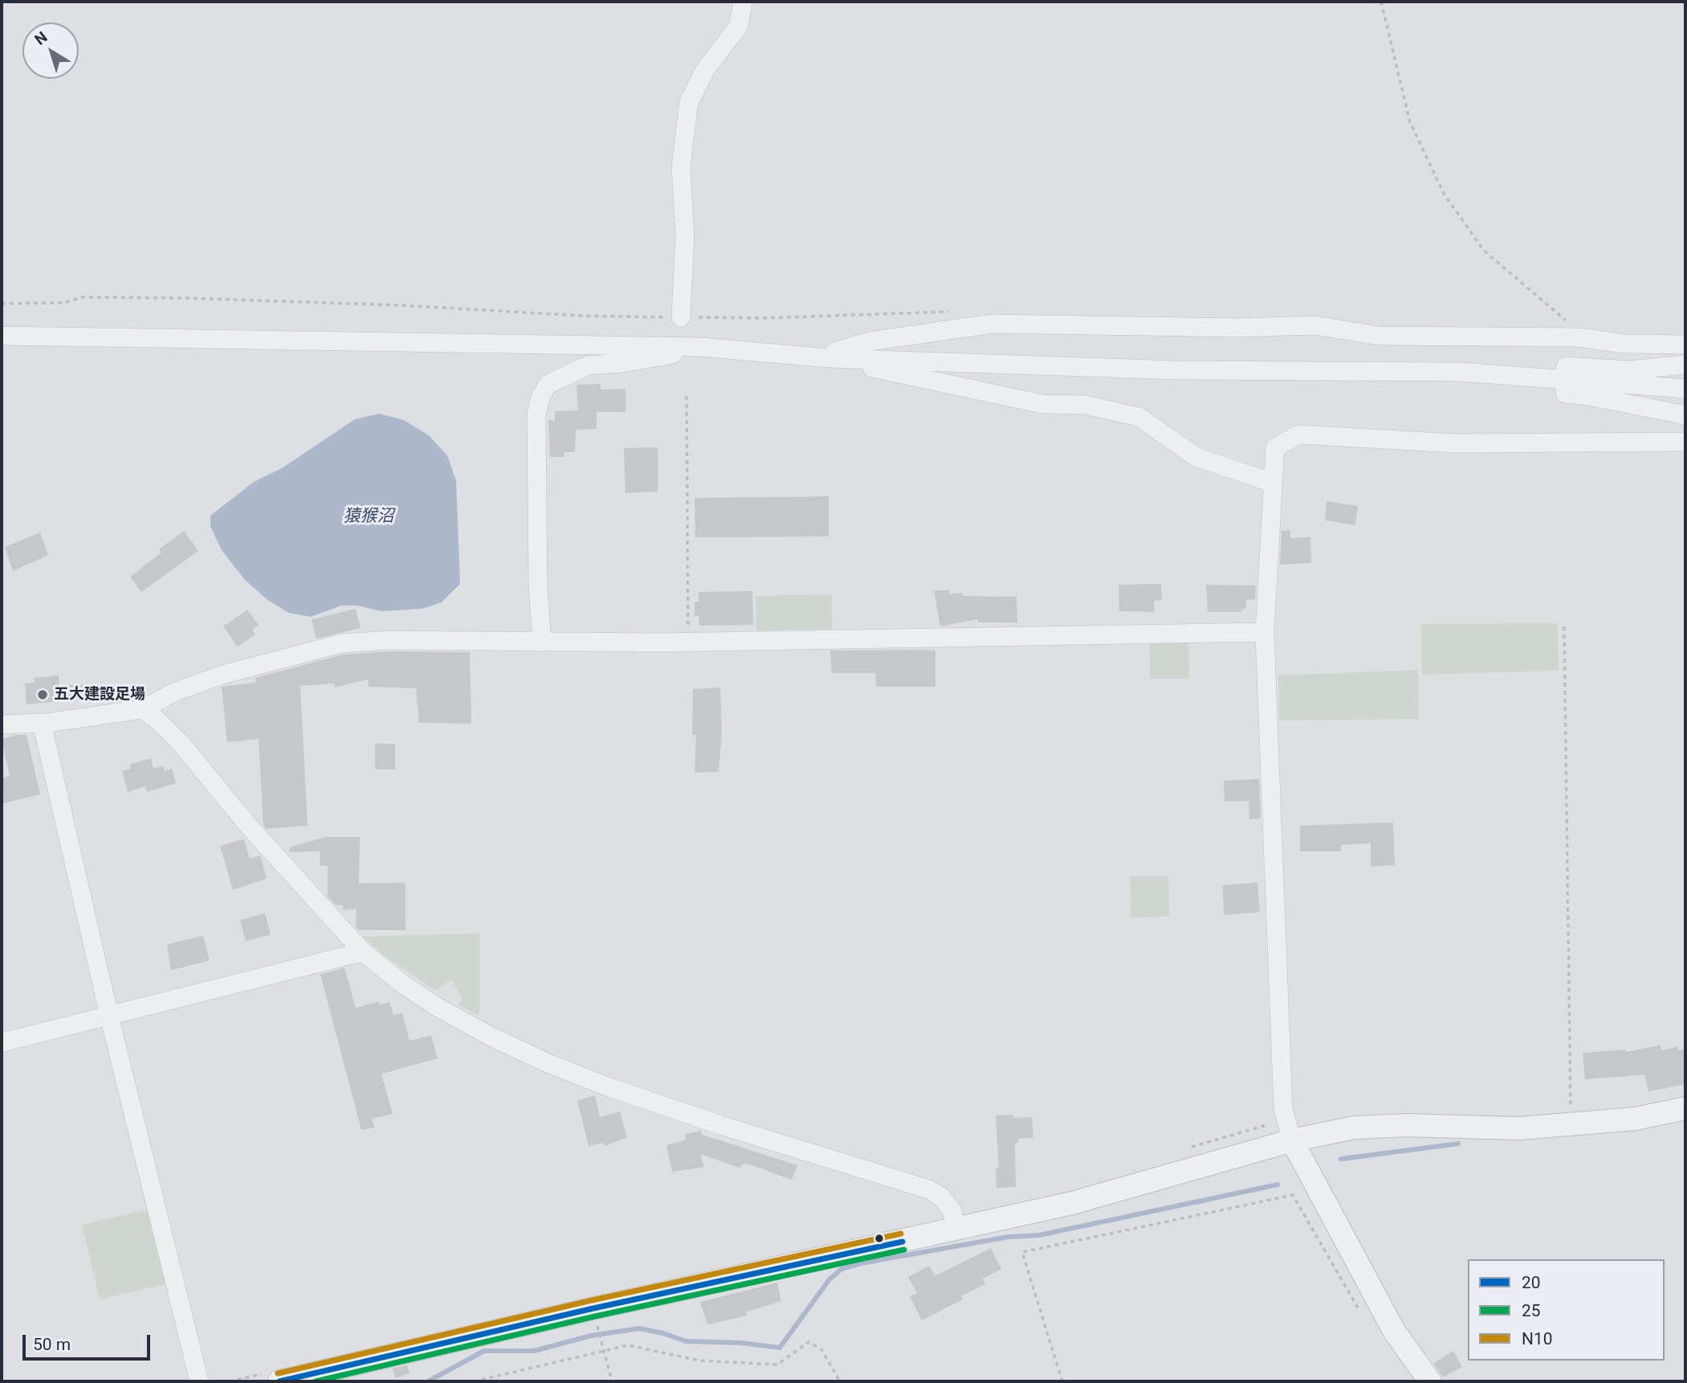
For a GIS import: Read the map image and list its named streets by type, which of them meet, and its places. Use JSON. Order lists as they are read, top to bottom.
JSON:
{
  "water": ["猿猴沼"],
  "places": ["五大建設足場"],
  "lines": ["transit line N10", "transit line 20", "transit line 25"],
  "legend": ["20", "25", "N10"],
  "scale_bar": "50 m",
  "north": "top left"
}
